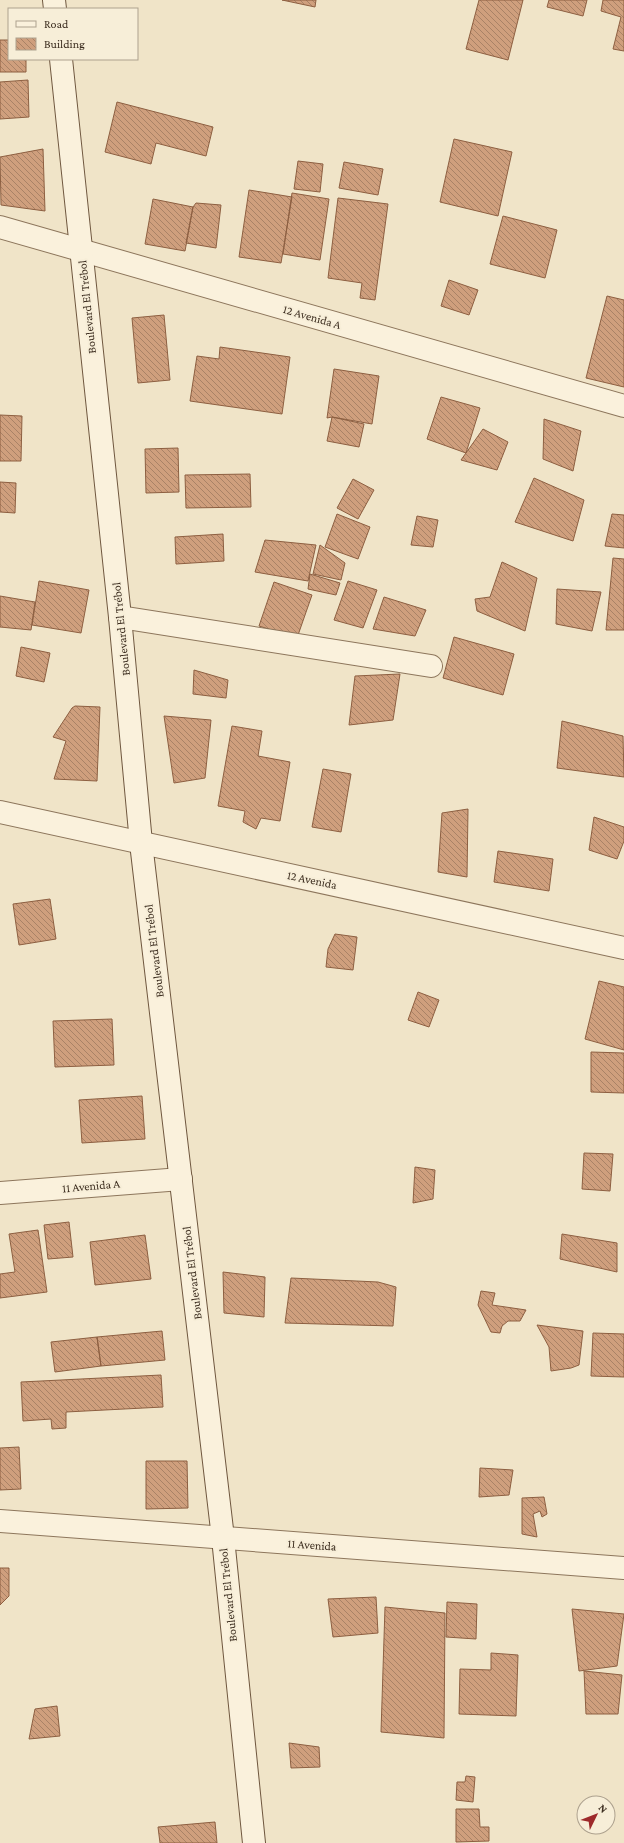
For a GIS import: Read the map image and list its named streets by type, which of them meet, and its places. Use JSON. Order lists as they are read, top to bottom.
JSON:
{
  "streets": {
    "street": [
      "Boulevard El Trébol",
      "12 Avenida A",
      "12 Avenida",
      "11 Avenida A",
      "11 Avenida"
    ]
  },
  "crossings": [
    ["Boulevard El Trébol", "12 Avenida A"],
    ["Boulevard El Trébol", "12 Avenida"],
    ["Boulevard El Trébol", "11 Avenida A"],
    ["Boulevard El Trébol", "11 Avenida"]
  ],
  "legend": ["Road", "Building"],
  "north": "top right"
}
